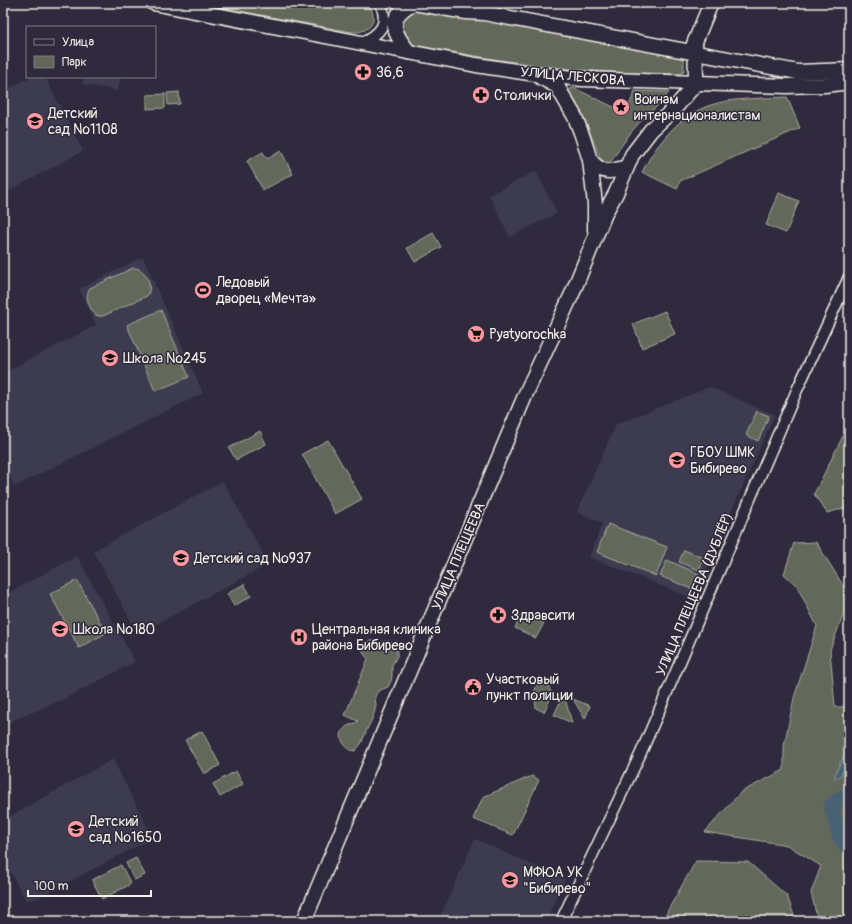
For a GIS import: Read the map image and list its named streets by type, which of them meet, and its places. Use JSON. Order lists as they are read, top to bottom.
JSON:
{
  "streets": {
    "main road": ["УЛИЦА ЛЕСКОВА", "УЛИЦА ПЛЕЩЕЕВА"],
    "street": ["УЛИЦА ПЛЕЩЕЕВА (ДУБЛЁР)"]
  },
  "crossings": [
    ["УЛИЦА ЛЕСКОВА", "УЛИЦА ПЛЕЩЕЕВА"]
  ],
  "places": {
    "pharmacy": ["36,6", "Столички", "Здравсити"],
    "place": ["Воинам интернационалистам"],
    "school or university": [
      "Детский сад №1108",
      "Школа №245",
      "ГБОУ ШМК Бибирево",
      "Детский сад №937",
      "Школа №180",
      "Детский сад №1650",
      "МФЮА УК \"Бибирево\""
    ],
    "sports": ["Ледовый дворец «Мечта»"],
    "supermarket": ["Pyatyorochka"],
    "hospital": ["Центральная клиника района Бибирево"],
    "public building": ["Участковый пункт полиции"]
  },
  "legend": ["Улица", "Парк"],
  "scale_bar": "100 m"
}
